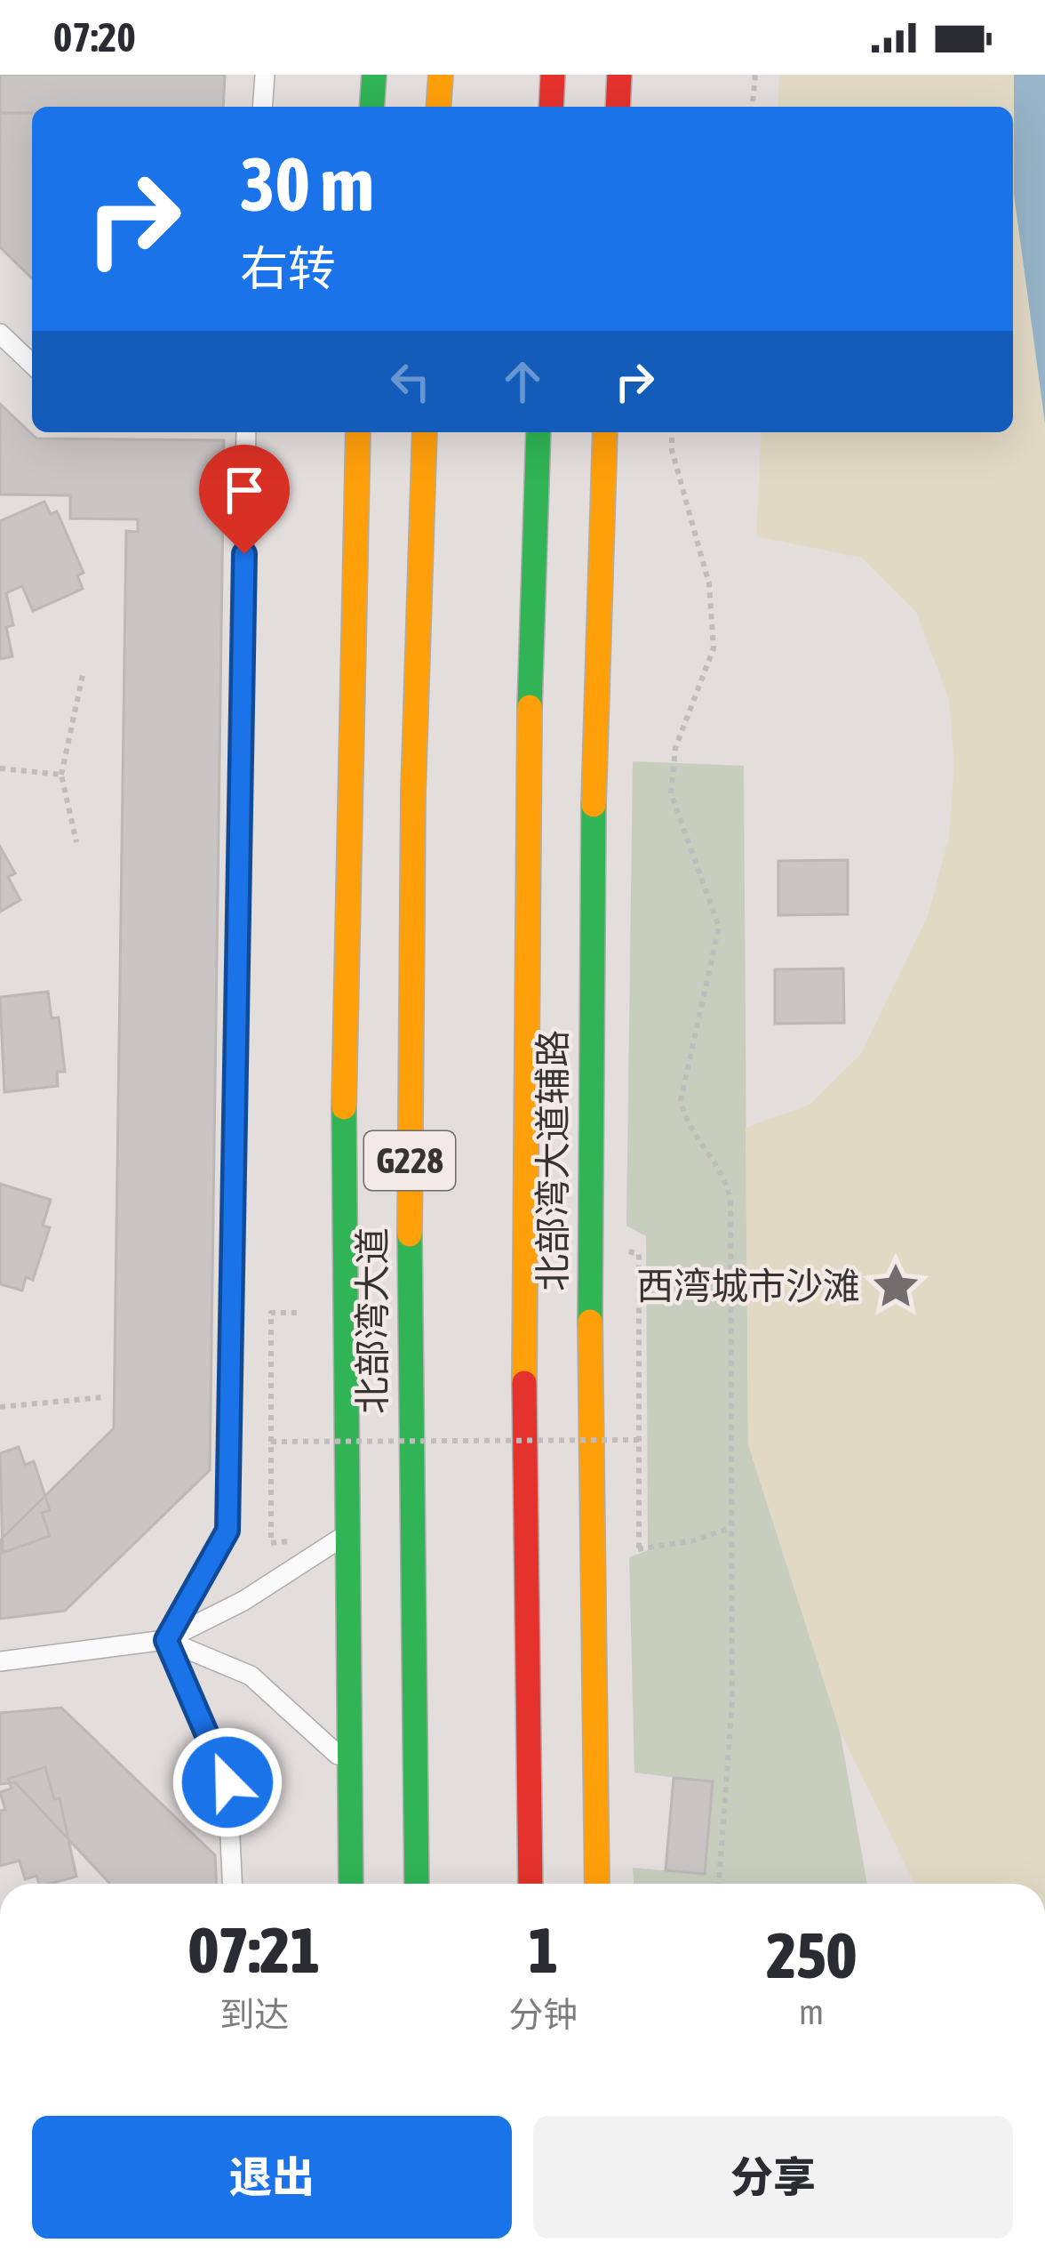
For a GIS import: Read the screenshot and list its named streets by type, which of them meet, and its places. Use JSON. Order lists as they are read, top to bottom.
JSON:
{
  "streets": {
    "main road": ["G228", "北部湾大道辅路", "北部湾大道"]
  },
  "places": {
    "place": ["西湾城市沙滩"]
  },
  "page": {
    "status": "07:20",
    "turn": ["30 m", "右转"],
    "eta": [
      "07:21",
      "到达",
      "1",
      "分钟",
      "250",
      "m"
    ],
    "buttons": ["退出", "分享"]
  }
}
